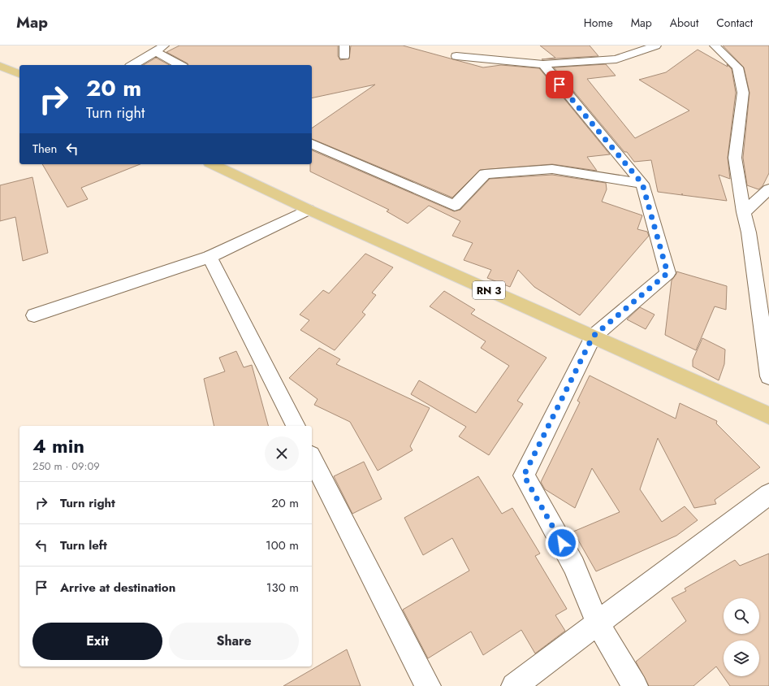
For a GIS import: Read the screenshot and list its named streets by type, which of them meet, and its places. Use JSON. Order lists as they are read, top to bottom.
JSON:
{
  "streets": {
    "main road": ["RN 3"]
  },
  "page": {
    "header": "Map",
    "nav": [
      "Home",
      "Map",
      "About",
      "Contact"
    ],
    "turn": ["20 m", "Turn right"],
    "then": "Then",
    "heading": ["4 min", "250 m · 09:09"],
    "list": [
      {
        "name": "Turn right",
        "value": "20 m"
      },
      {
        "name": "Turn left",
        "value": "100 m"
      },
      {
        "name": "Arrive at destination",
        "value": "130 m"
      }
    ],
    "buttons": ["Exit", "Share"]
  }
}
